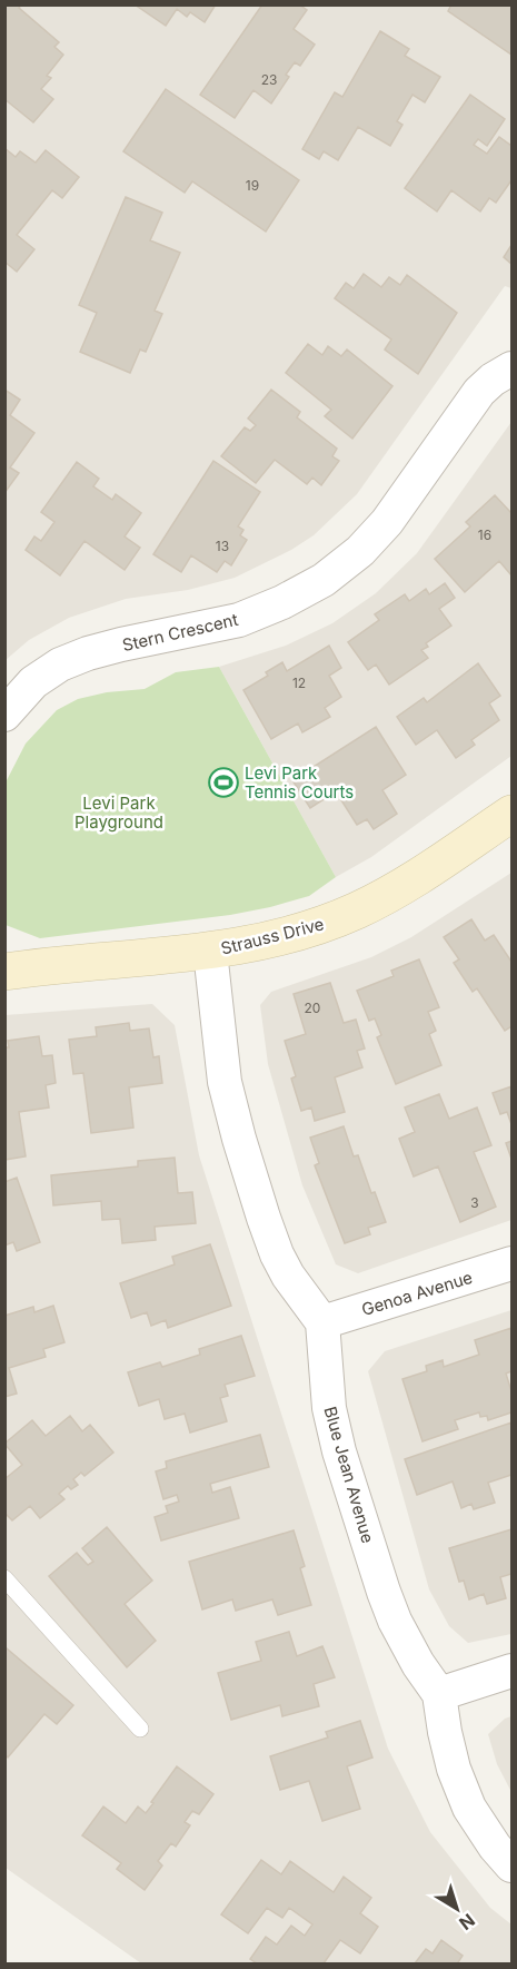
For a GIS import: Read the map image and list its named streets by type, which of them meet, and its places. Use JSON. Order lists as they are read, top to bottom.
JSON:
{
  "streets": {
    "street": [
      "Stern Crescent",
      "Strauss Drive",
      "Genoa Avenue",
      "Blue Jean Avenue"
    ]
  },
  "crossings": [
    ["Genoa Avenue", "Blue Jean Avenue"]
  ],
  "parks": ["Levi Park Playground"],
  "places": {
    "sports": ["Levi Park Tennis Courts"]
  },
  "house_numbers": [
    "23",
    "19",
    "16",
    "13",
    "12",
    "20",
    "3"
  ],
  "north": "bottom right"
}
